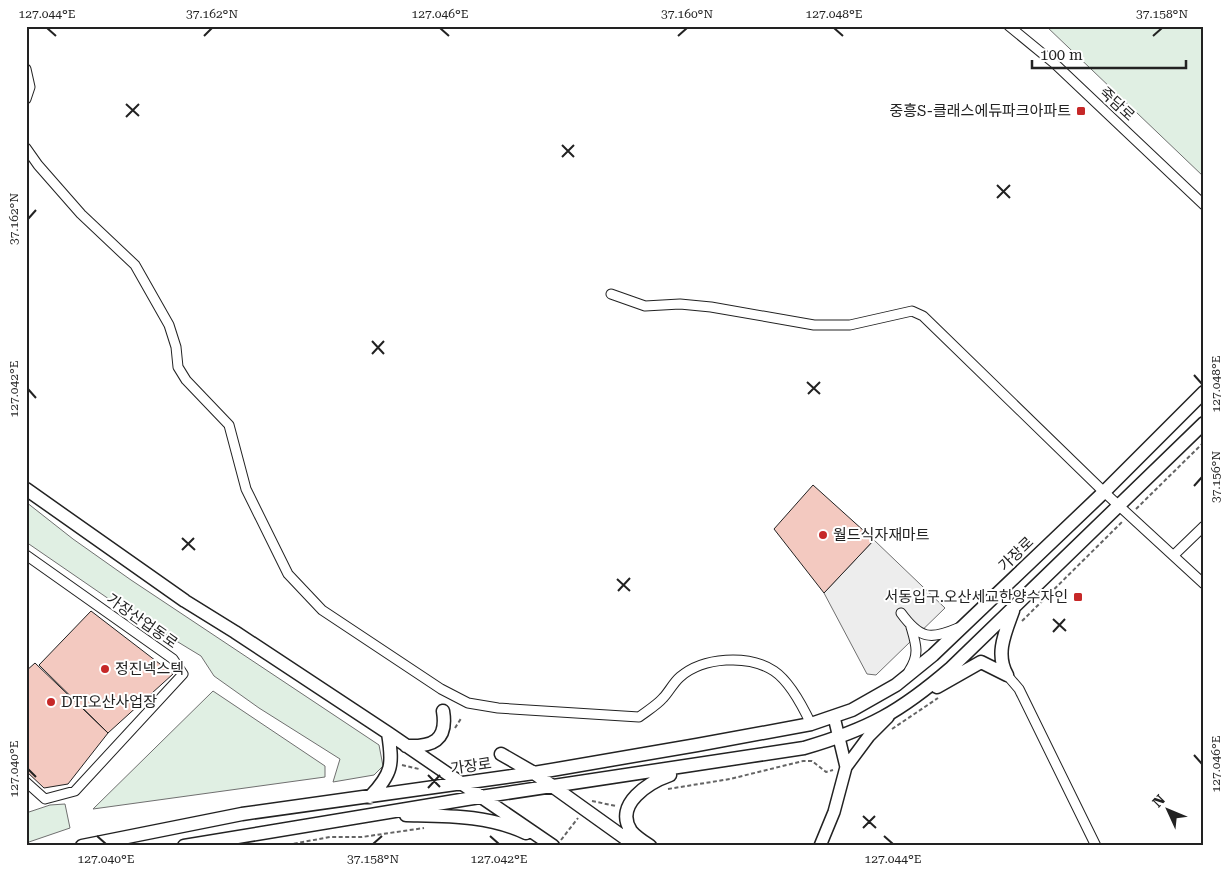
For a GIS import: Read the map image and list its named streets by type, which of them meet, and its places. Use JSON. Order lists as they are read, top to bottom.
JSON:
{
  "streets": {
    "main road": ["가장로"],
    "street": ["죽담로", "가장산업동로"]
  },
  "places": {
    "transit": ["중흥S-클래스에듀파크아파트", "서동입구.오산세교한양수자인"],
    "other": ["월드식자재마트", "정진넥스텍", "DTI오산사업장"]
  },
  "scale_bar": "100 m",
  "north": "top left",
  "coordinates": [
    "127.044°E",
    "37.162°N",
    "127.046°E",
    "37.160°N",
    "127.048°E",
    "37.158°N",
    "127.042°E",
    "37.156°N",
    "127.040°E"
  ]
}
